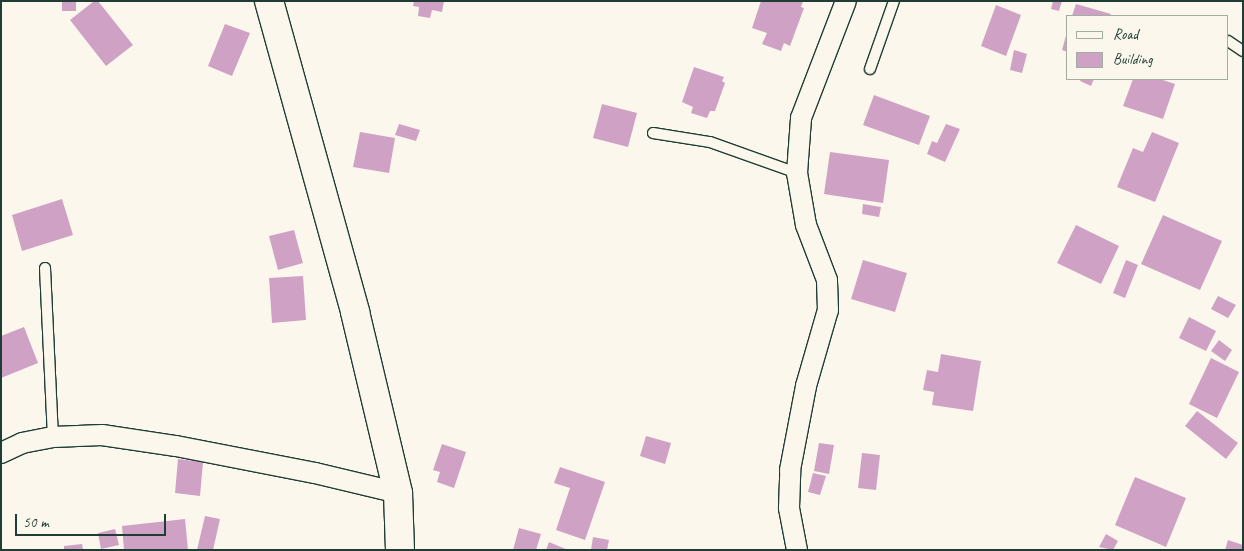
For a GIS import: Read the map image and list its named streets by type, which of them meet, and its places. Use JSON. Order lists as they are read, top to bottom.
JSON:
{
  "legend": ["Road", "Building"],
  "scale_bar": "50 m"
}
